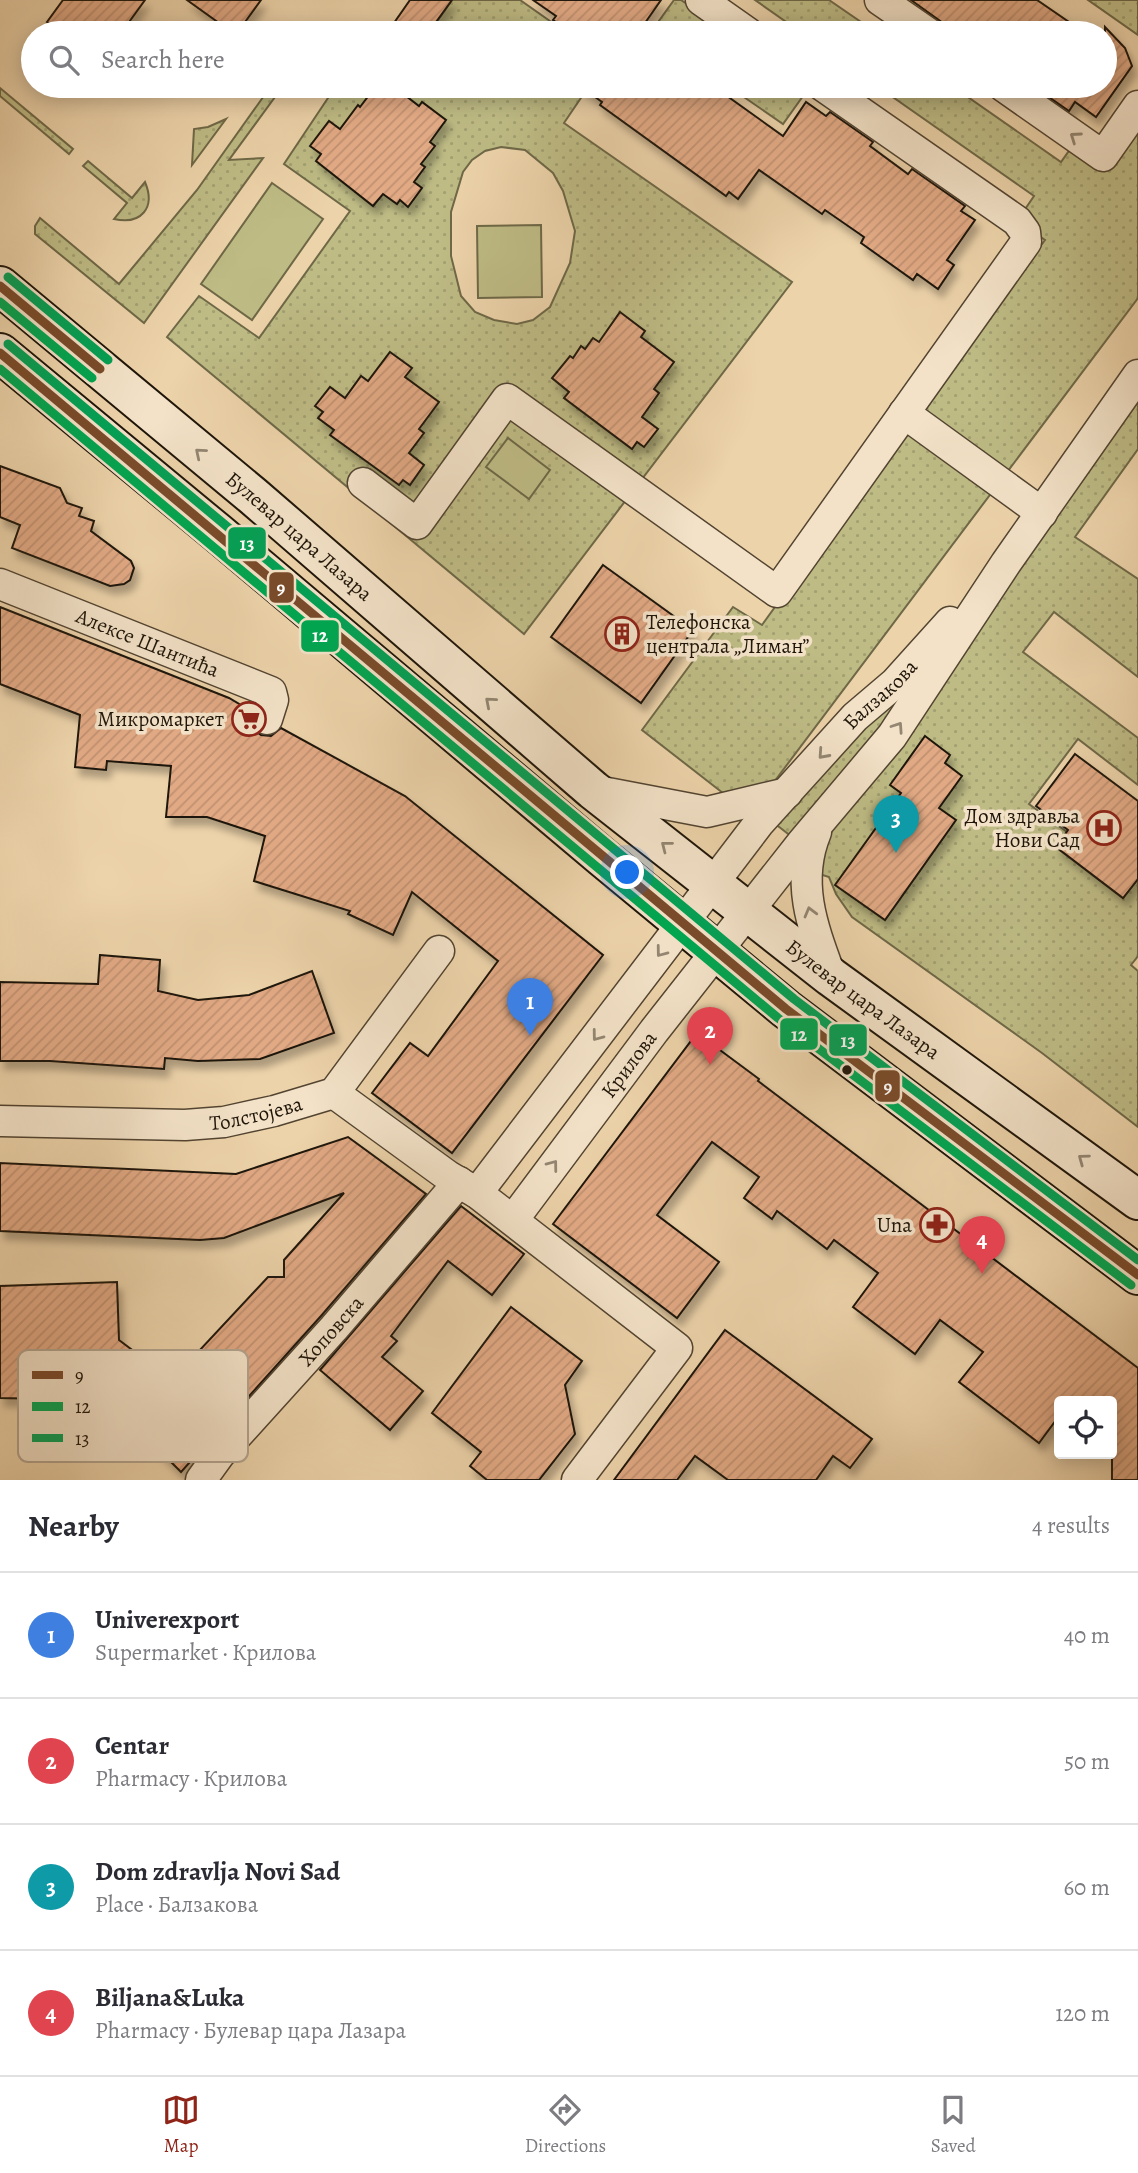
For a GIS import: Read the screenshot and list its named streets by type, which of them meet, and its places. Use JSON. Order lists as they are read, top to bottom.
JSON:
{
  "streets": {
    "main road": ["Булевар цара Лазара"],
    "street": [
      "Алексе Шантића",
      "Балзакова",
      "Крилова",
      "Толстојева",
      "Хоповска"
    ]
  },
  "crossings": [
    ["Булевар цара Лазара", "Балзакова"],
    ["Булевар цара Лазара", "Крилова"],
    ["Балзакова", "Крилова"],
    ["Крилова", "Хоповска"]
  ],
  "places": {
    "building": ["Телефонска централа „Лиман”"],
    "supermarket": ["Микромаркет"],
    "hospital": ["Дом здравља Нови Сад"],
    "pharmacy": ["Una"]
  },
  "lines": ["transit line 13", "transit line 9", "transit line 12"],
  "legend": ["9", "12", "13"],
  "page": {
    "search": "Search here",
    "pins": [
      "3",
      "1",
      "2",
      "4"
    ],
    "heading": ["Nearby", "4 results"],
    "list": [
      {
        "mark": "1",
        "name": "Univerexport",
        "note": "Supermarket · Крилова",
        "value": "40 m"
      },
      {
        "mark": "2",
        "name": "Centar",
        "note": "Pharmacy · Крилова",
        "value": "50 m"
      },
      {
        "mark": "3",
        "name": "Dom zdravlja Novi Sad",
        "note": "Place · Балзакова",
        "value": "60 m"
      },
      {
        "mark": "4",
        "name": "Biljana&Luka",
        "note": "Pharmacy · Булевар цара Лазара",
        "value": "120 m"
      }
    ],
    "nav": ["Map", "Directions", "Saved"]
  }
}
